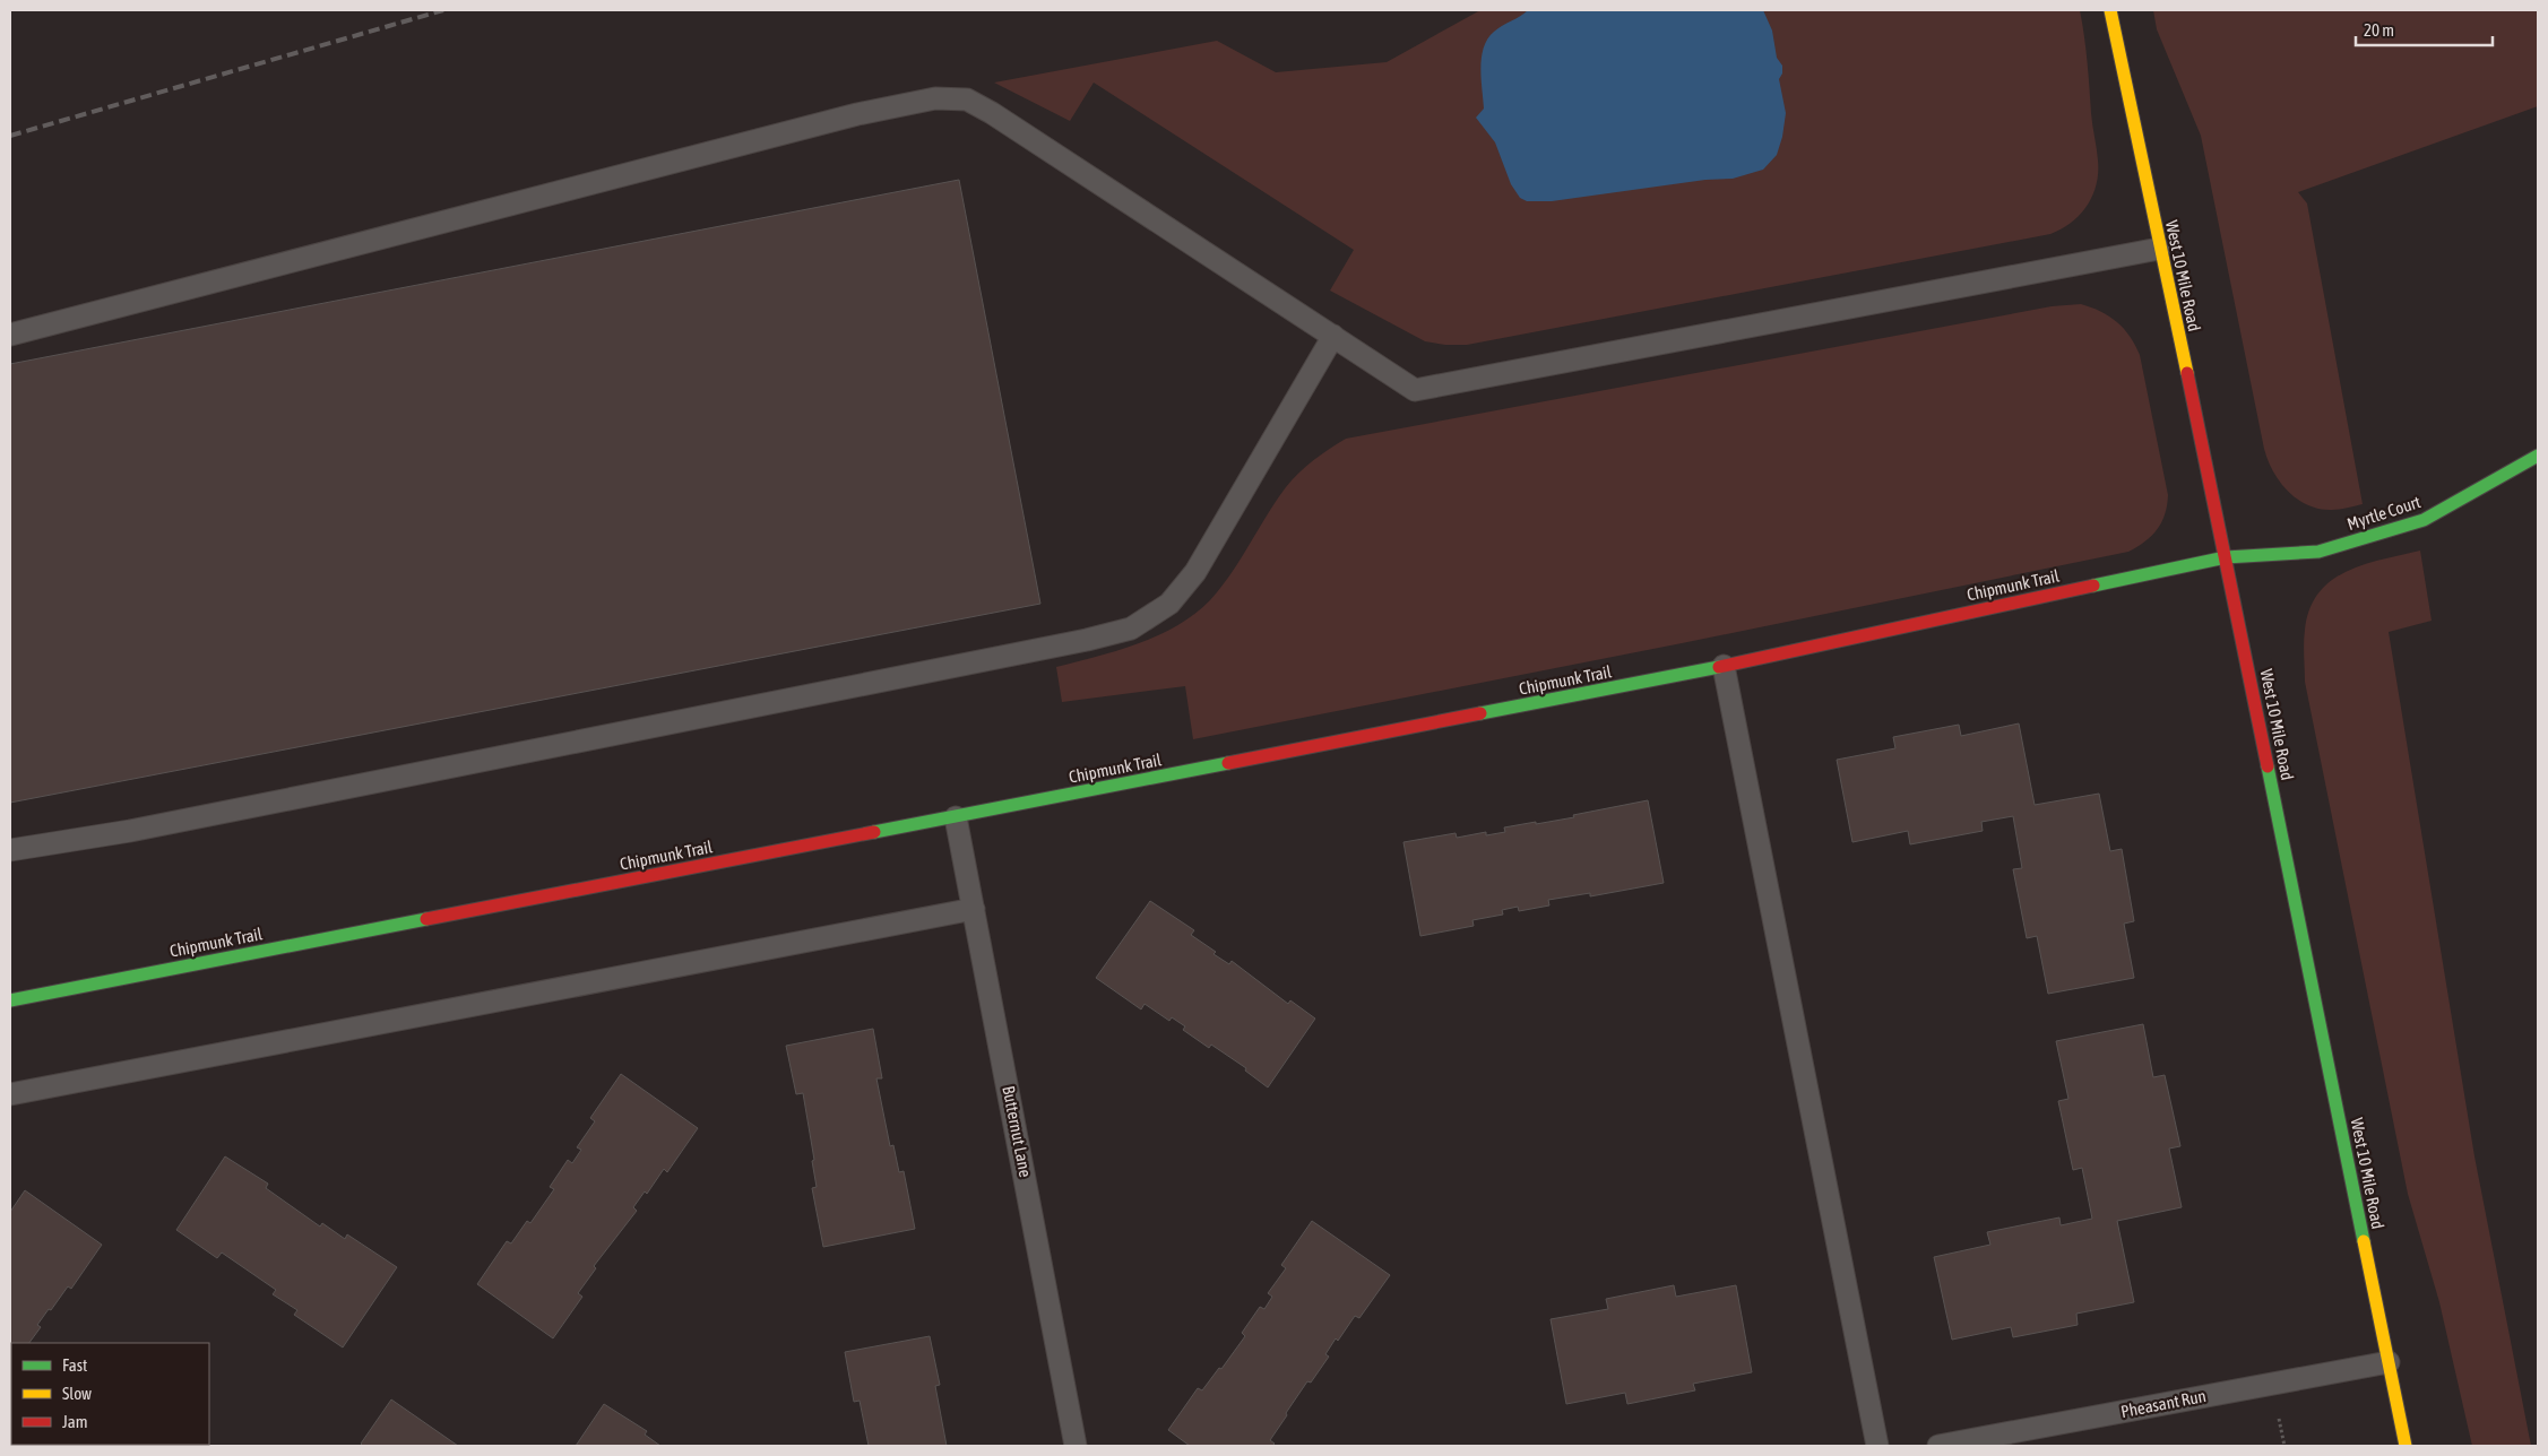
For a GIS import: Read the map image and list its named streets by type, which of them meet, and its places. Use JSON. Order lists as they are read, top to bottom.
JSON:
{
  "streets": {
    "street": ["West 10 Mile Road", "Myrtle Court", "Chipmunk Trail"],
    "lane": ["Butternut Lane", "Pheasant Run"]
  },
  "crossings": [
    ["West 10 Mile Road", "Myrtle Court"],
    ["West 10 Mile Road", "Chipmunk Trail"],
    ["West 10 Mile Road", "Pheasant Run"],
    ["Myrtle Court", "Chipmunk Trail"],
    ["Chipmunk Trail", "Butternut Lane"]
  ],
  "legend": ["Fast", "Slow", "Jam"],
  "scale_bar": "20 m"
}
